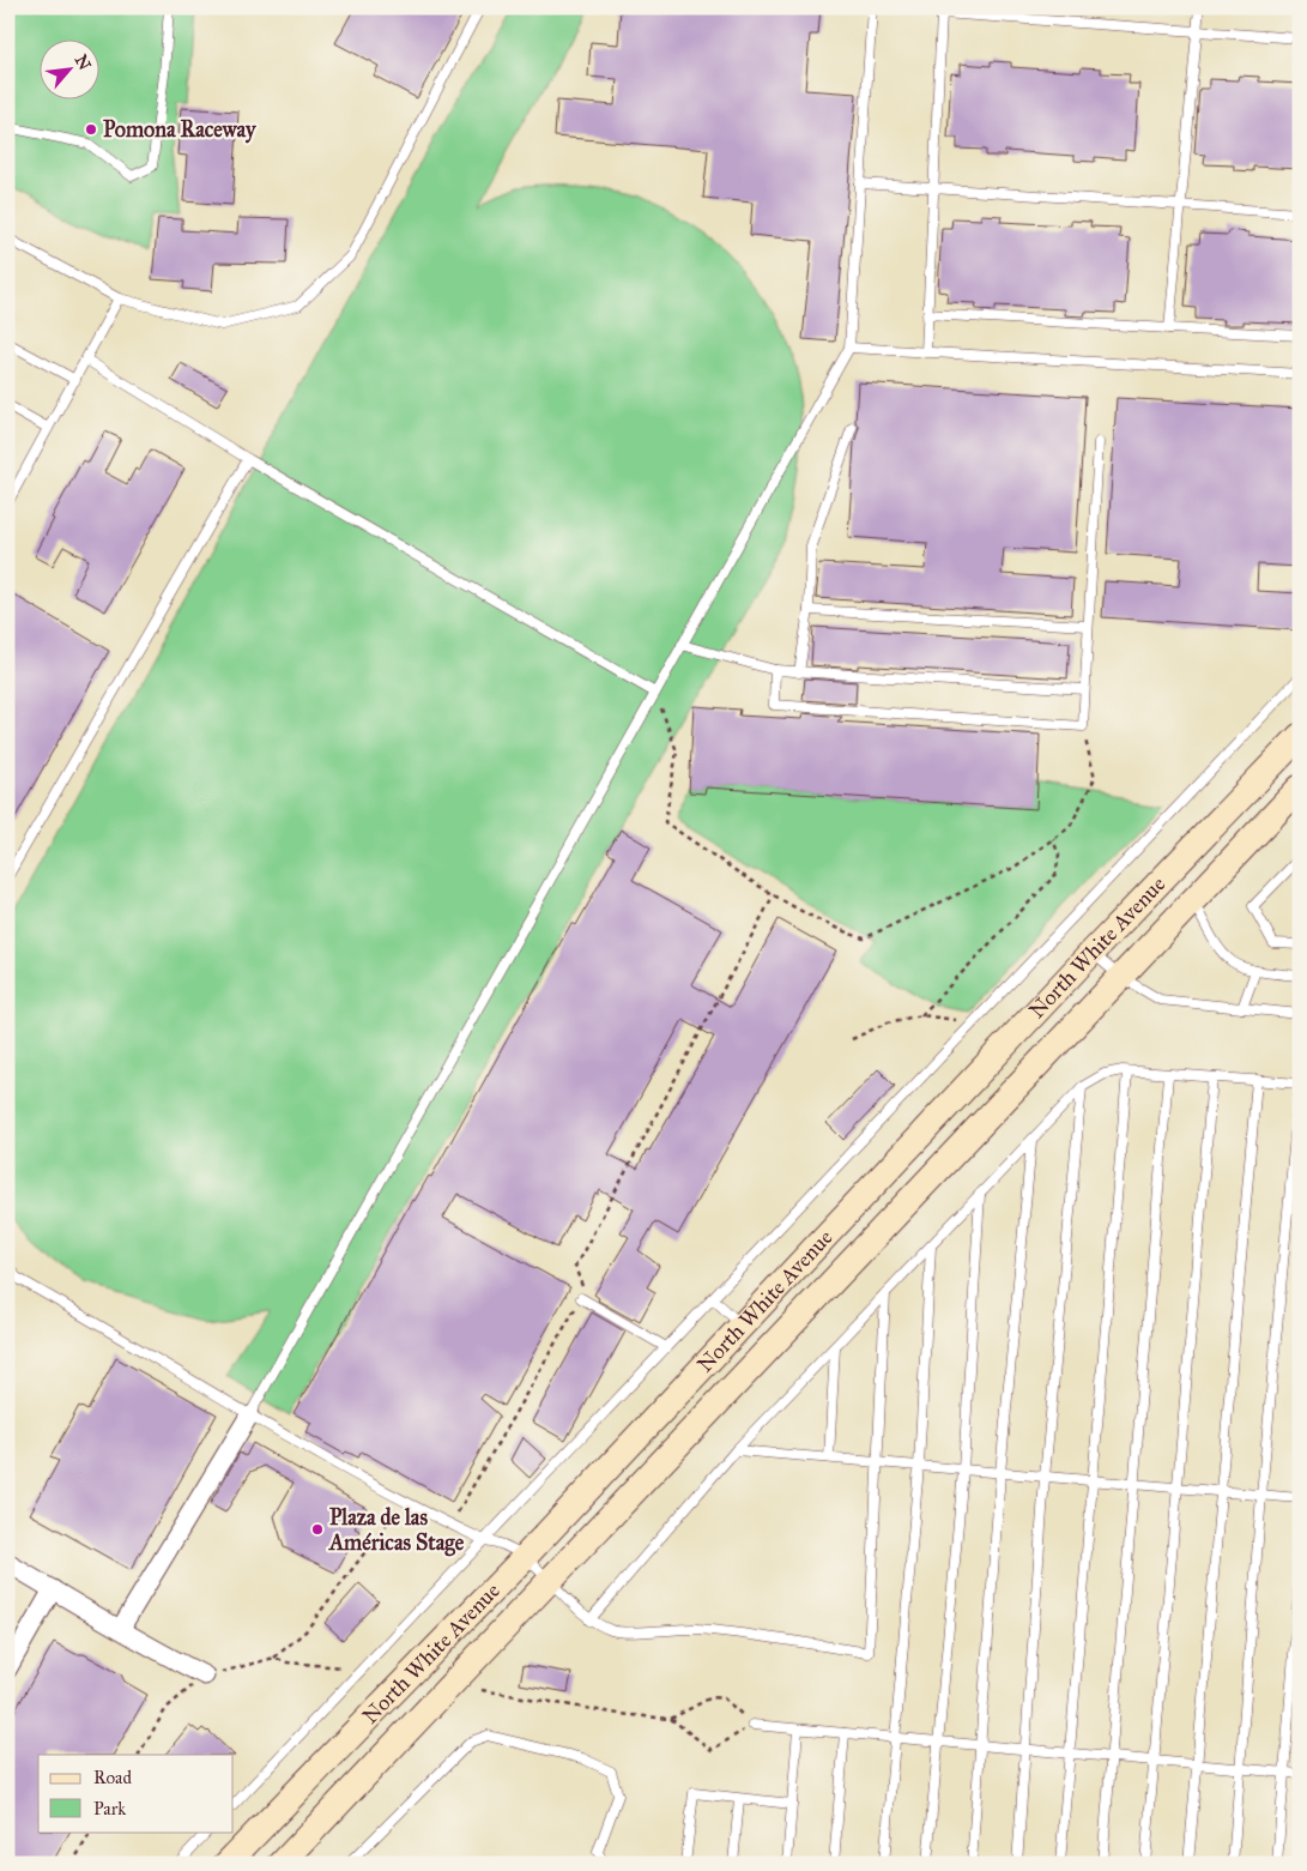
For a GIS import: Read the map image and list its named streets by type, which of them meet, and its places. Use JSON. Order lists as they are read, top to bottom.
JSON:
{
  "streets": {
    "main road": ["North White Avenue"]
  },
  "places": ["Pomona Raceway", "Plaza de las Américas Stage"],
  "legend": ["Road", "Park"],
  "north": "top right"
}
